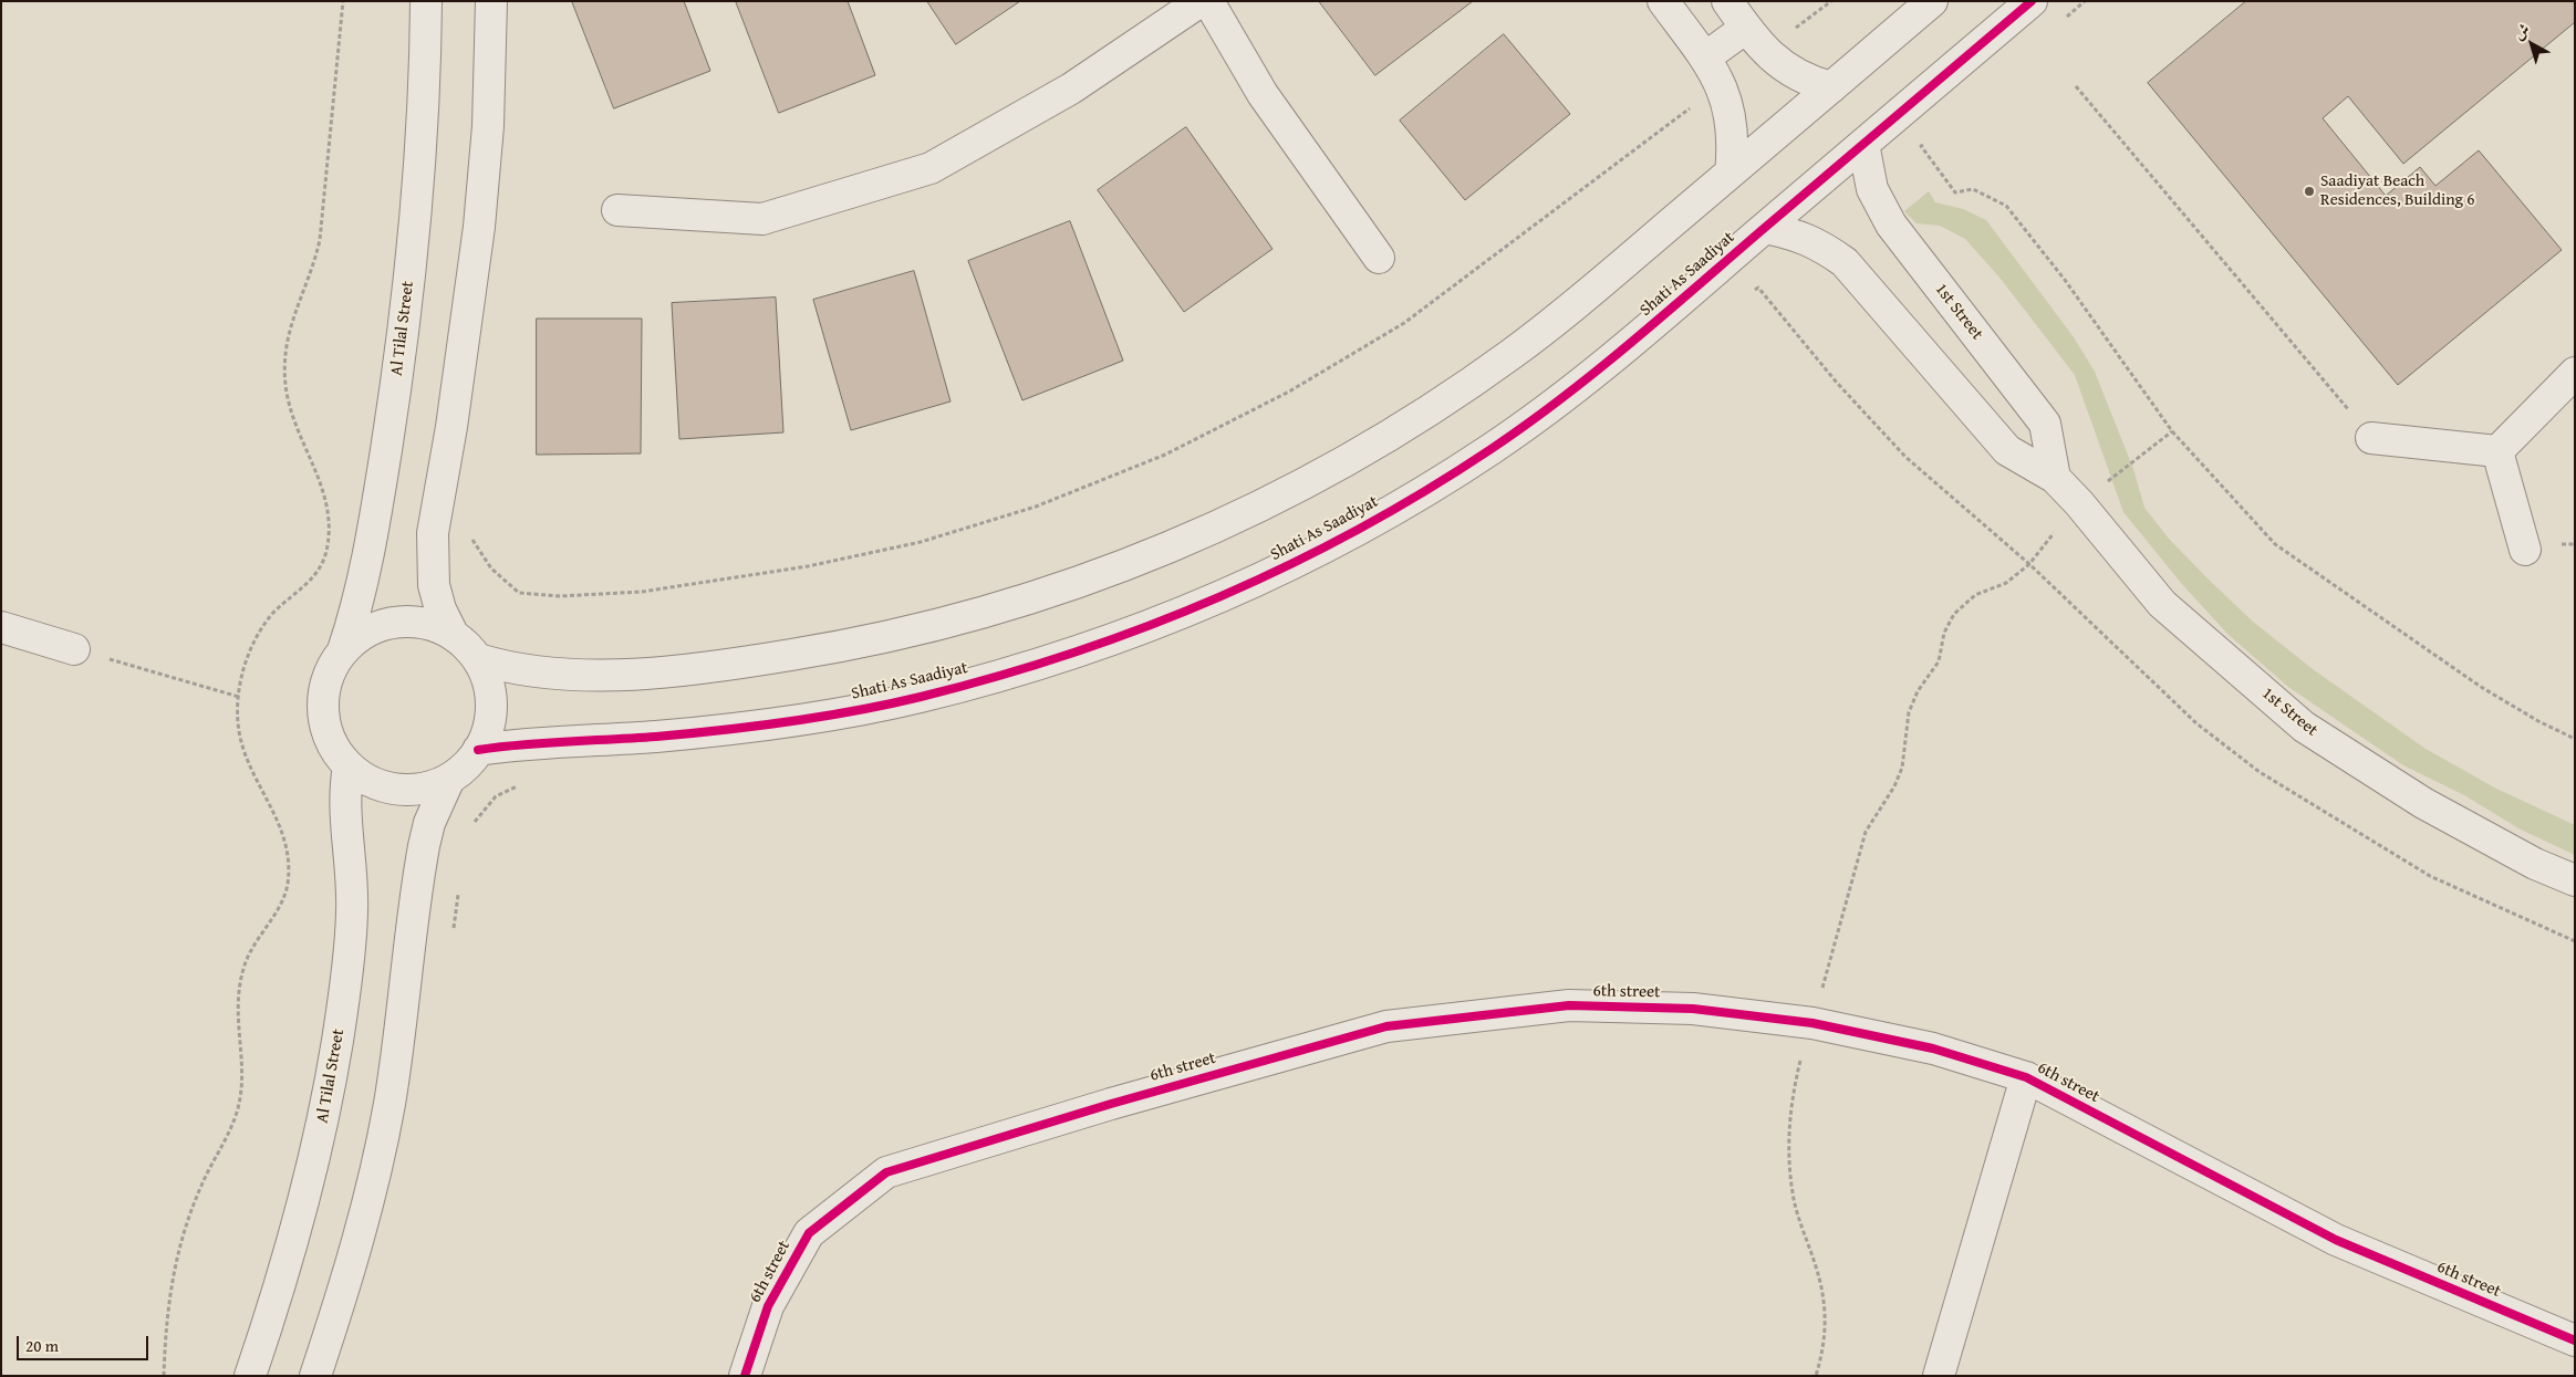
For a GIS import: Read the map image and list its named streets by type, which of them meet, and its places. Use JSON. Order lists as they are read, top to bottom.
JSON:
{
  "streets": {
    "street": [
      "Shati As Saadiyat",
      "1st Street",
      "Al Tilal Street",
      "6th street"
    ]
  },
  "crossings": [
    ["Shati As Saadiyat", "1st Street"],
    ["Shati As Saadiyat", "Al Tilal Street"]
  ],
  "places": ["Saadiyat Beach Residences, Building 6"],
  "scale_bar": "20 m",
  "north": "top left"
}
